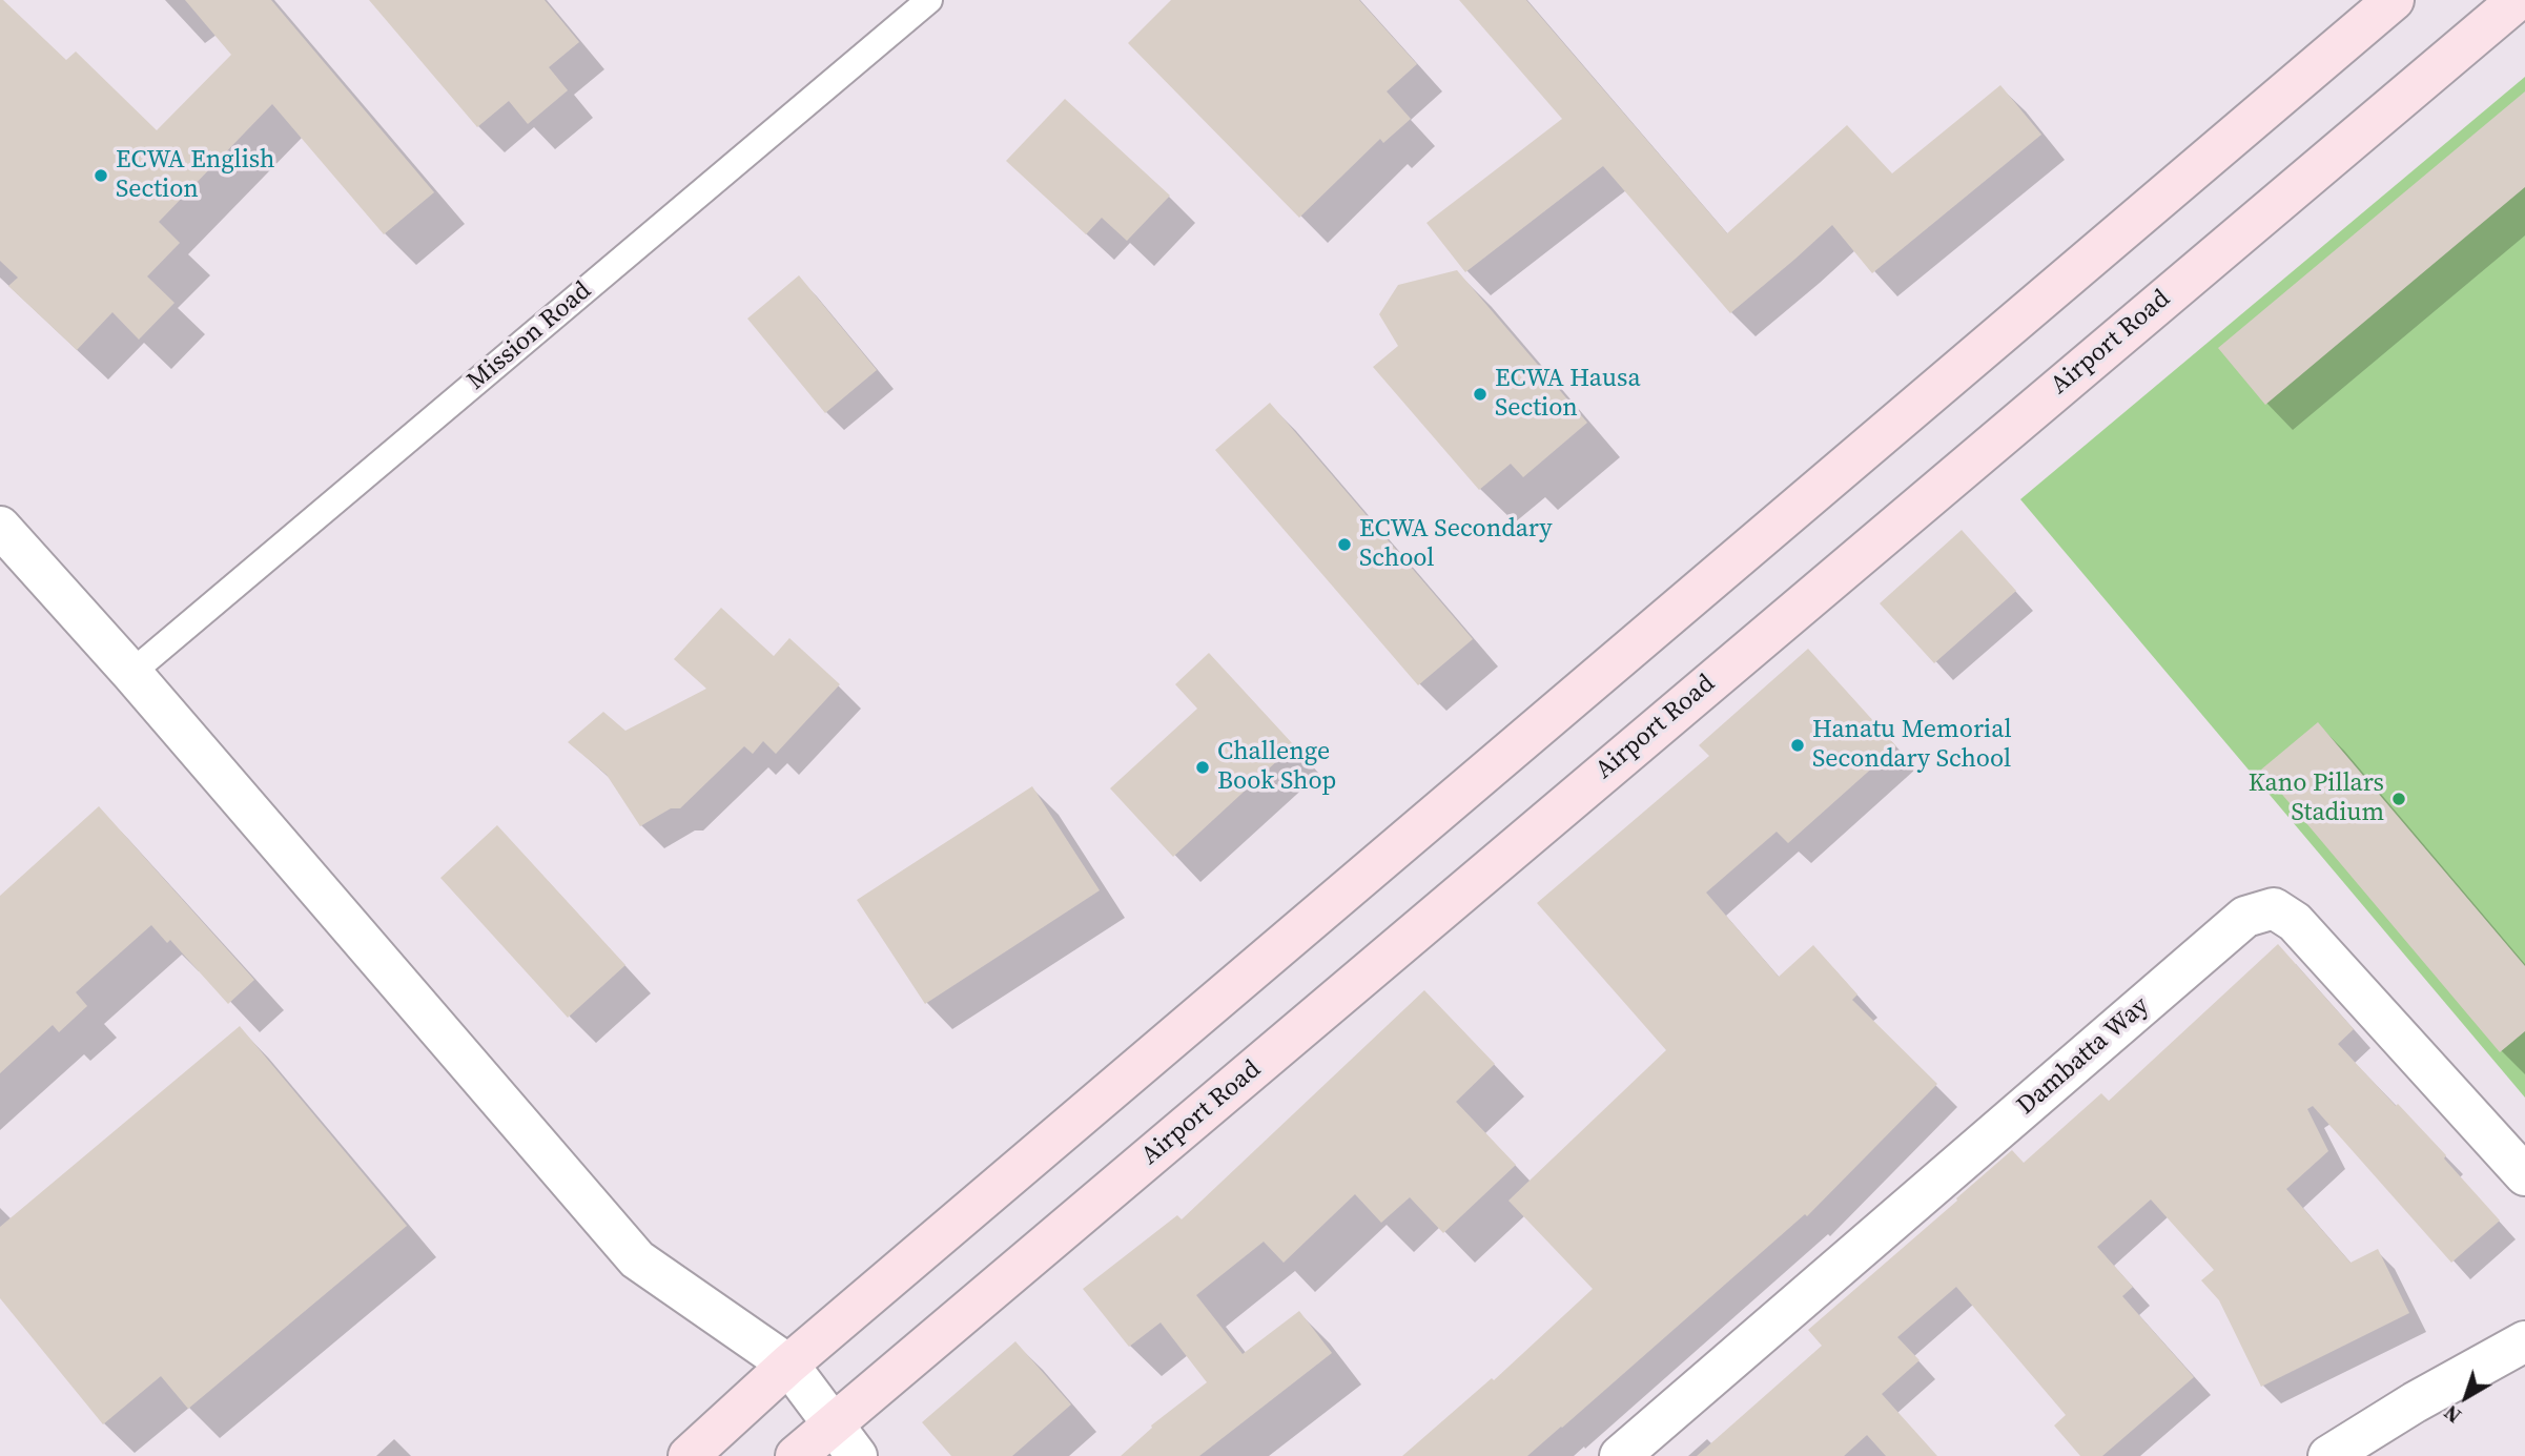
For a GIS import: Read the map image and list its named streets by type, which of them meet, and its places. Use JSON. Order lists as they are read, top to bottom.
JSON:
{
  "streets": {
    "main road": ["Airport Road"],
    "street": ["Dambatta Way"],
    "lane": ["Mission Road"]
  },
  "places": [
    "ECWA English Section",
    "ECWA Hausa Section",
    "ECWA Secondary School",
    "Hanatu Memorial Secondary School",
    "Challenge Book Shop",
    "Kano Pillars Stadium"
  ],
  "north": "bottom left"
}
